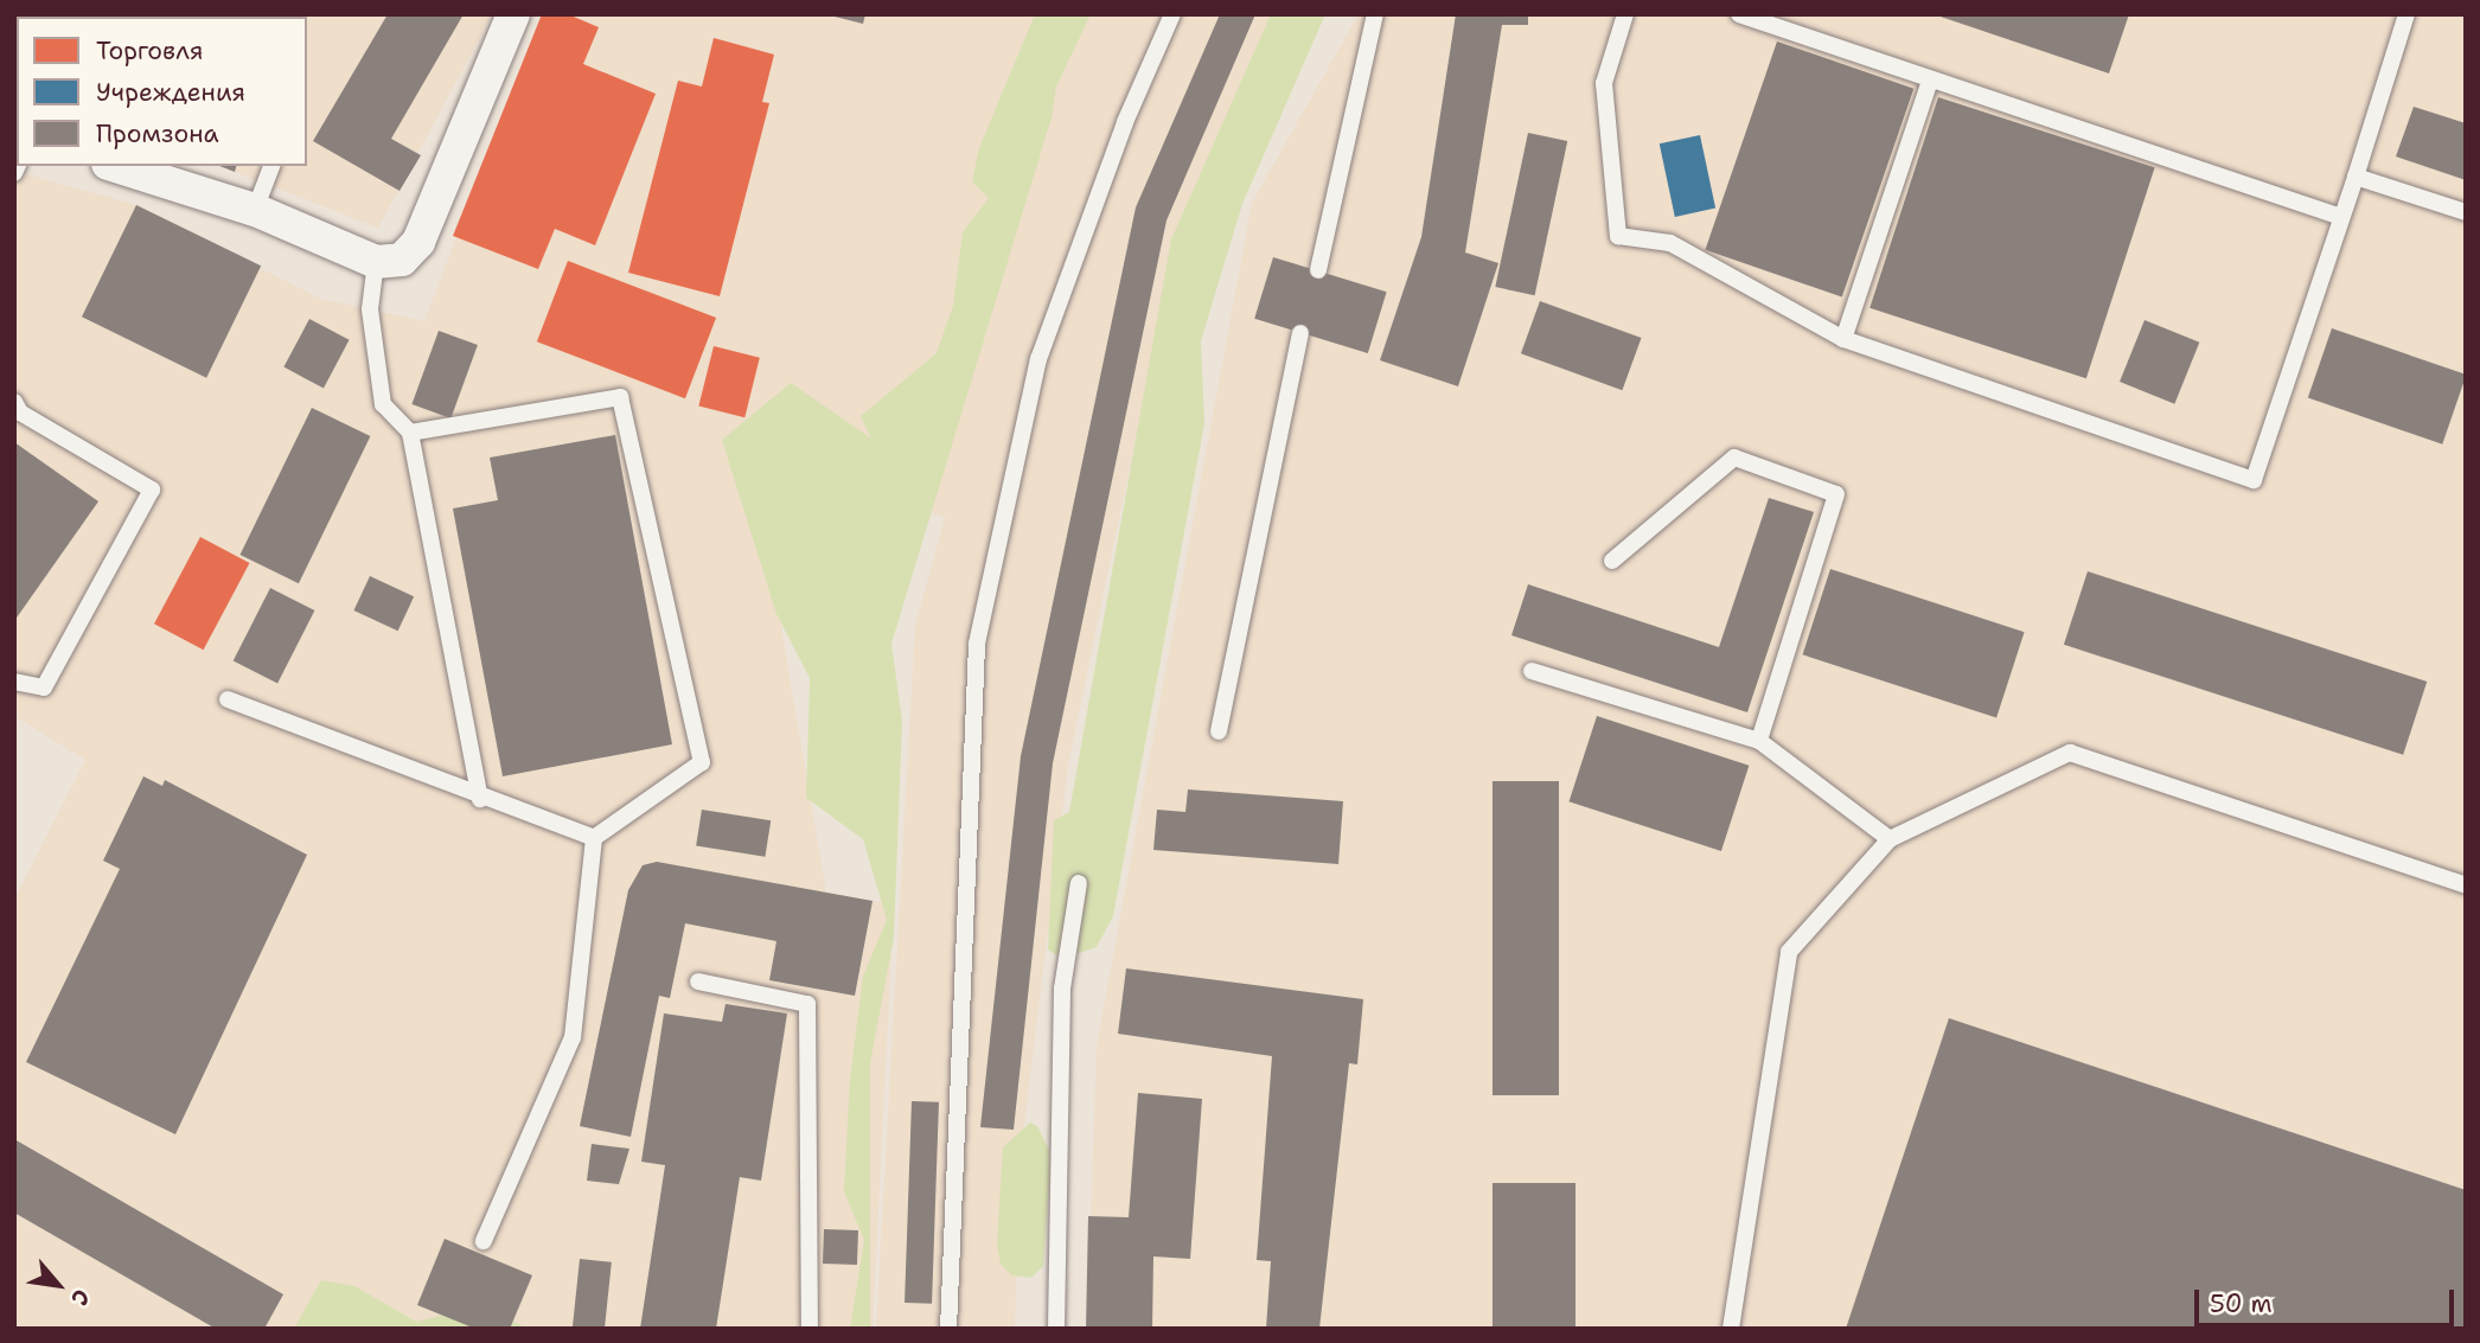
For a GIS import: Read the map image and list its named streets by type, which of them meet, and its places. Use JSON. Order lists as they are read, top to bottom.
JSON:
{
  "legend": ["Торговля", "Учреждения", "Промзона"],
  "scale_bar": "50 m",
  "north": "bottom right"
}
